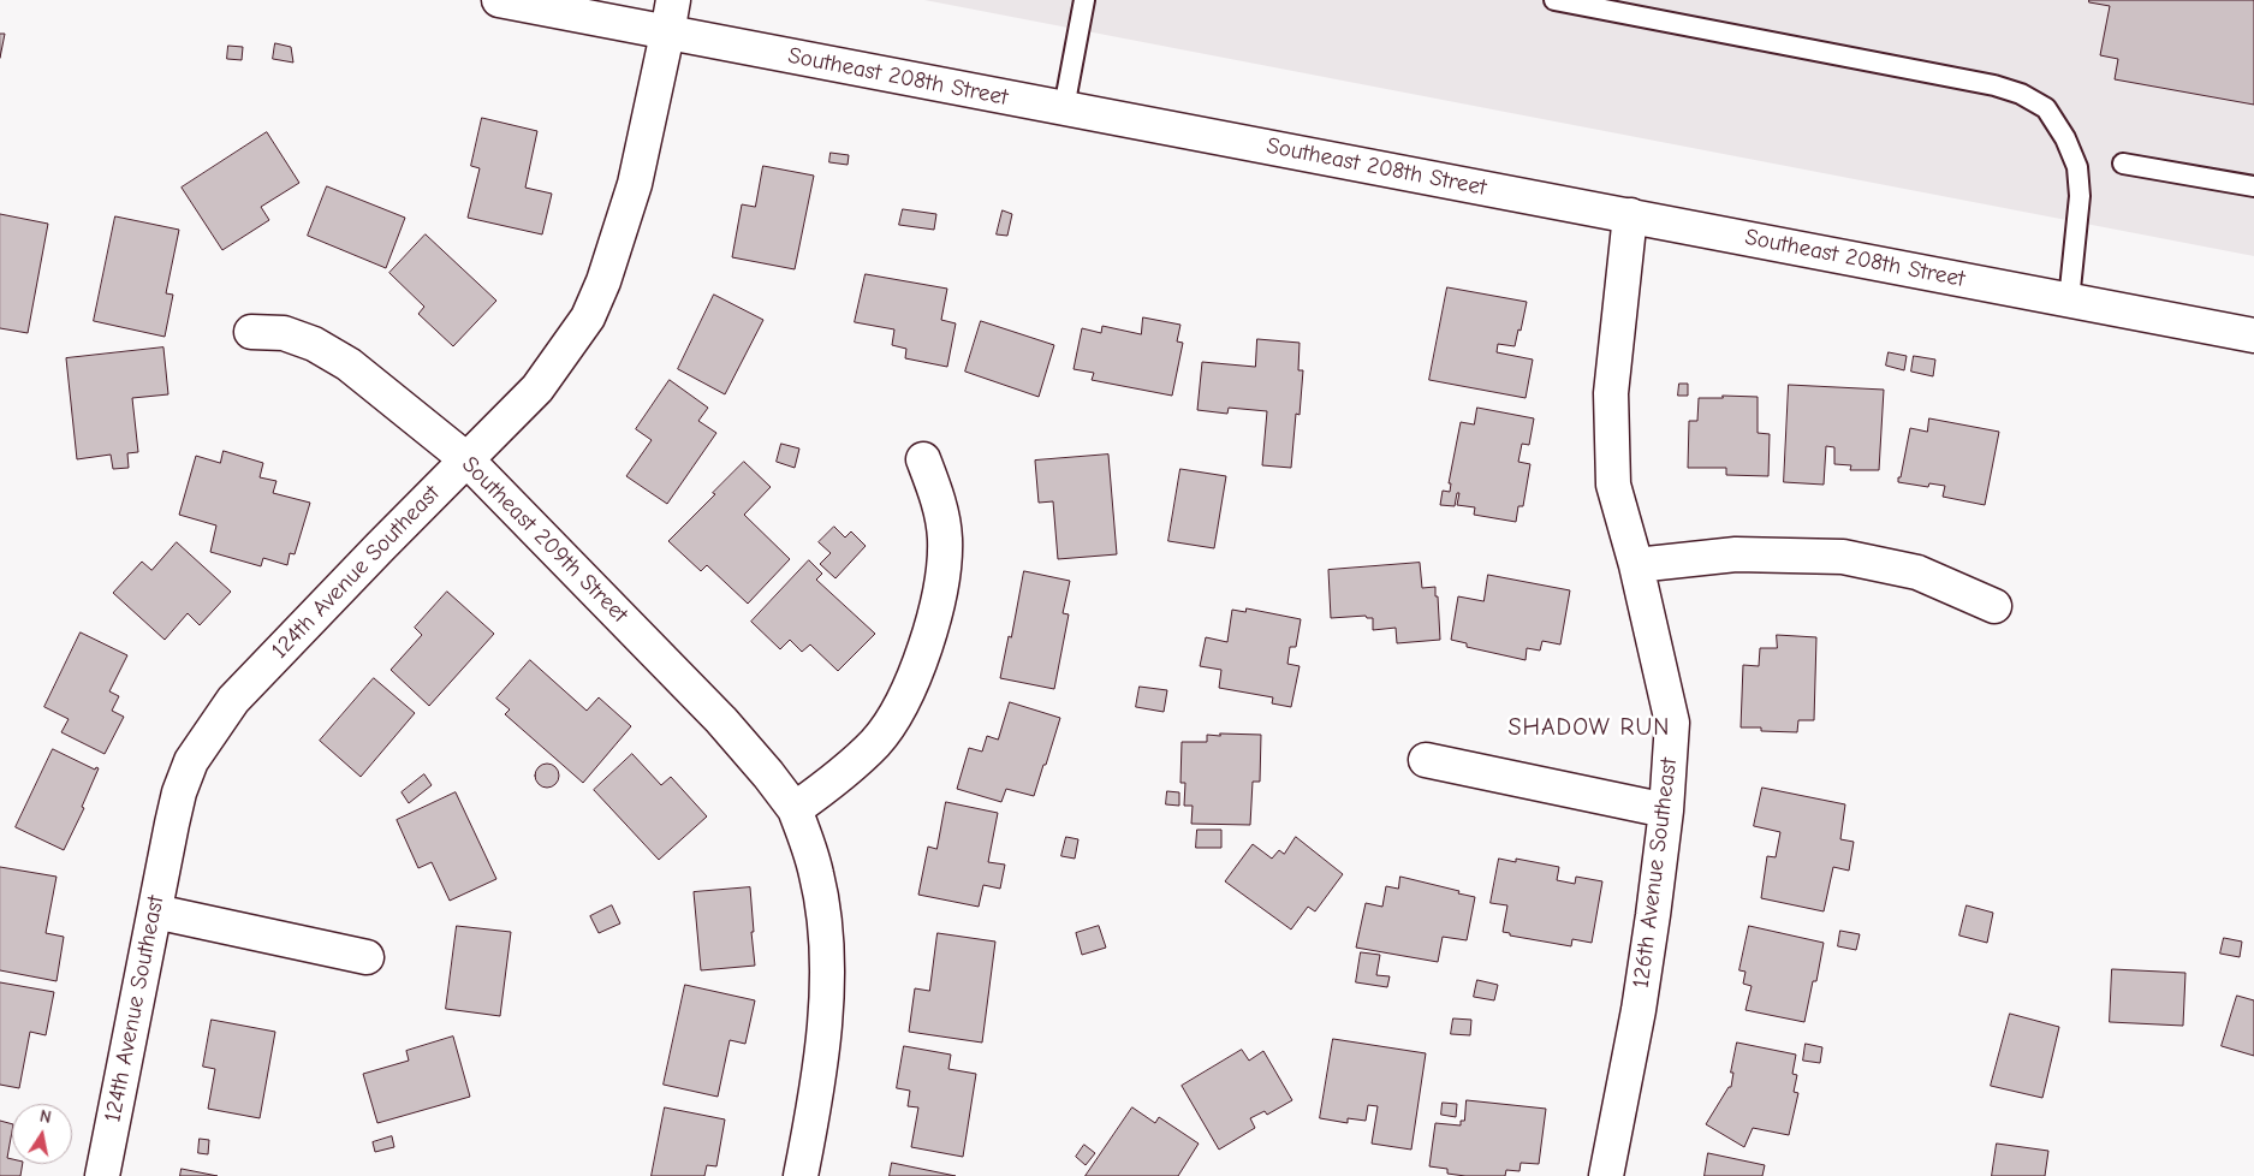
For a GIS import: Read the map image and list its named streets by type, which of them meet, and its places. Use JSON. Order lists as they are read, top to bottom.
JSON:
{
  "streets": {
    "street": [
      "Southeast 208th Street",
      "Southeast 209th Street",
      "124th Avenue Southeast",
      "126th Avenue Southeast"
    ]
  },
  "crossings": [
    ["Southeast 208th Street", "124th Avenue Southeast"],
    ["Southeast 208th Street", "126th Avenue Southeast"],
    ["Southeast 209th Street", "124th Avenue Southeast"]
  ],
  "districts": ["SHADOW RUN"],
  "north": "top"
}
